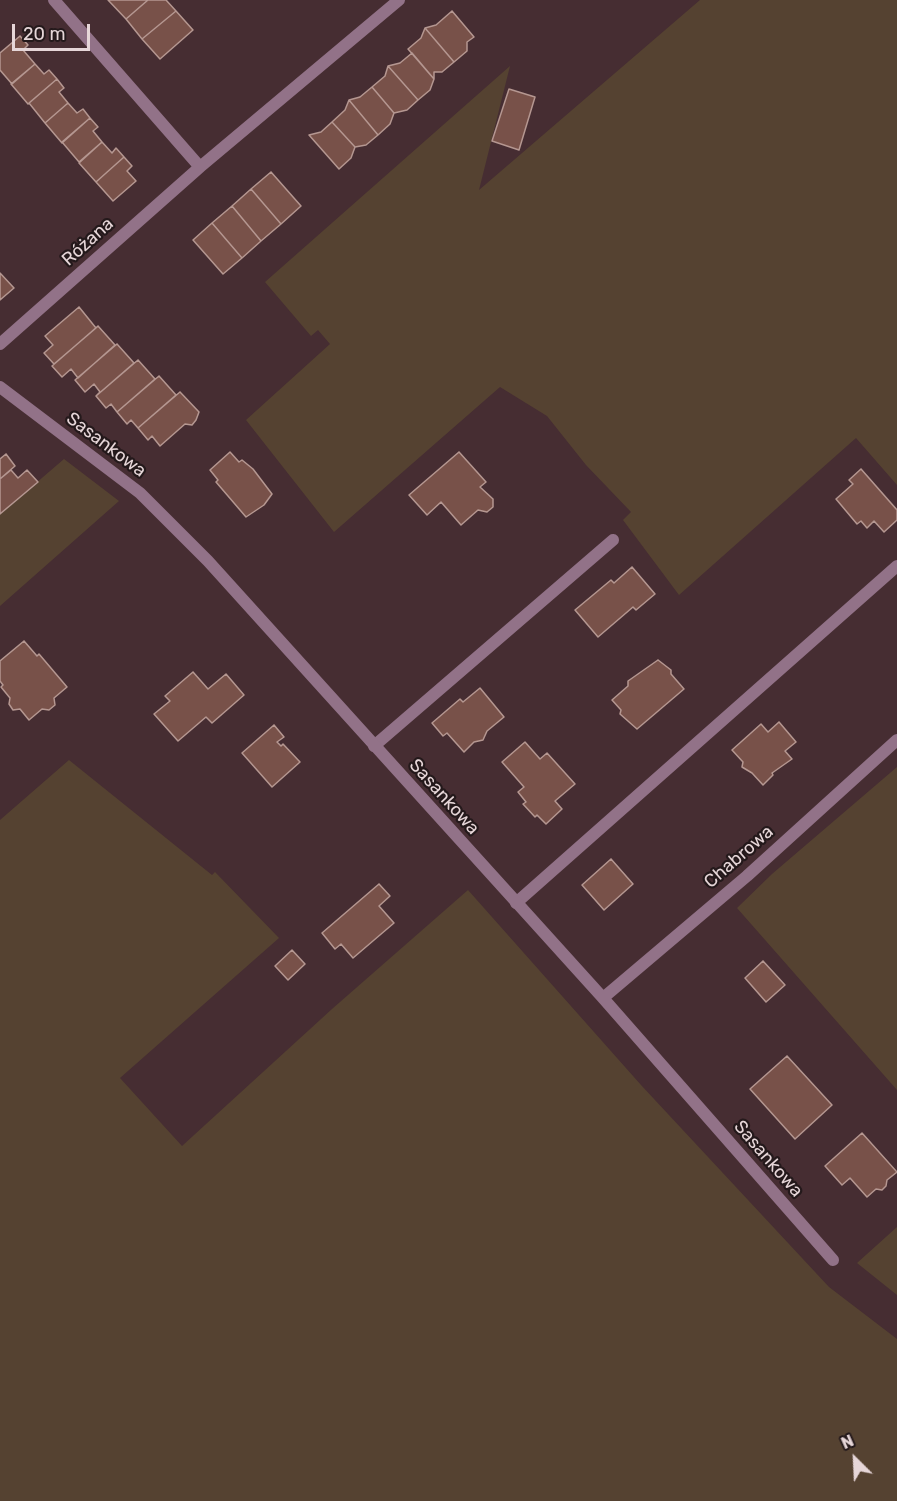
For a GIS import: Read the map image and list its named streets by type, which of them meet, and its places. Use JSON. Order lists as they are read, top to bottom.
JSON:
{
  "streets": {
    "street": ["Różana", "Sasankowa", "Chabrowa"]
  },
  "crossings": [
    ["Sasankowa", "Chabrowa"]
  ],
  "scale_bar": "20 m",
  "north": "top left"
}
